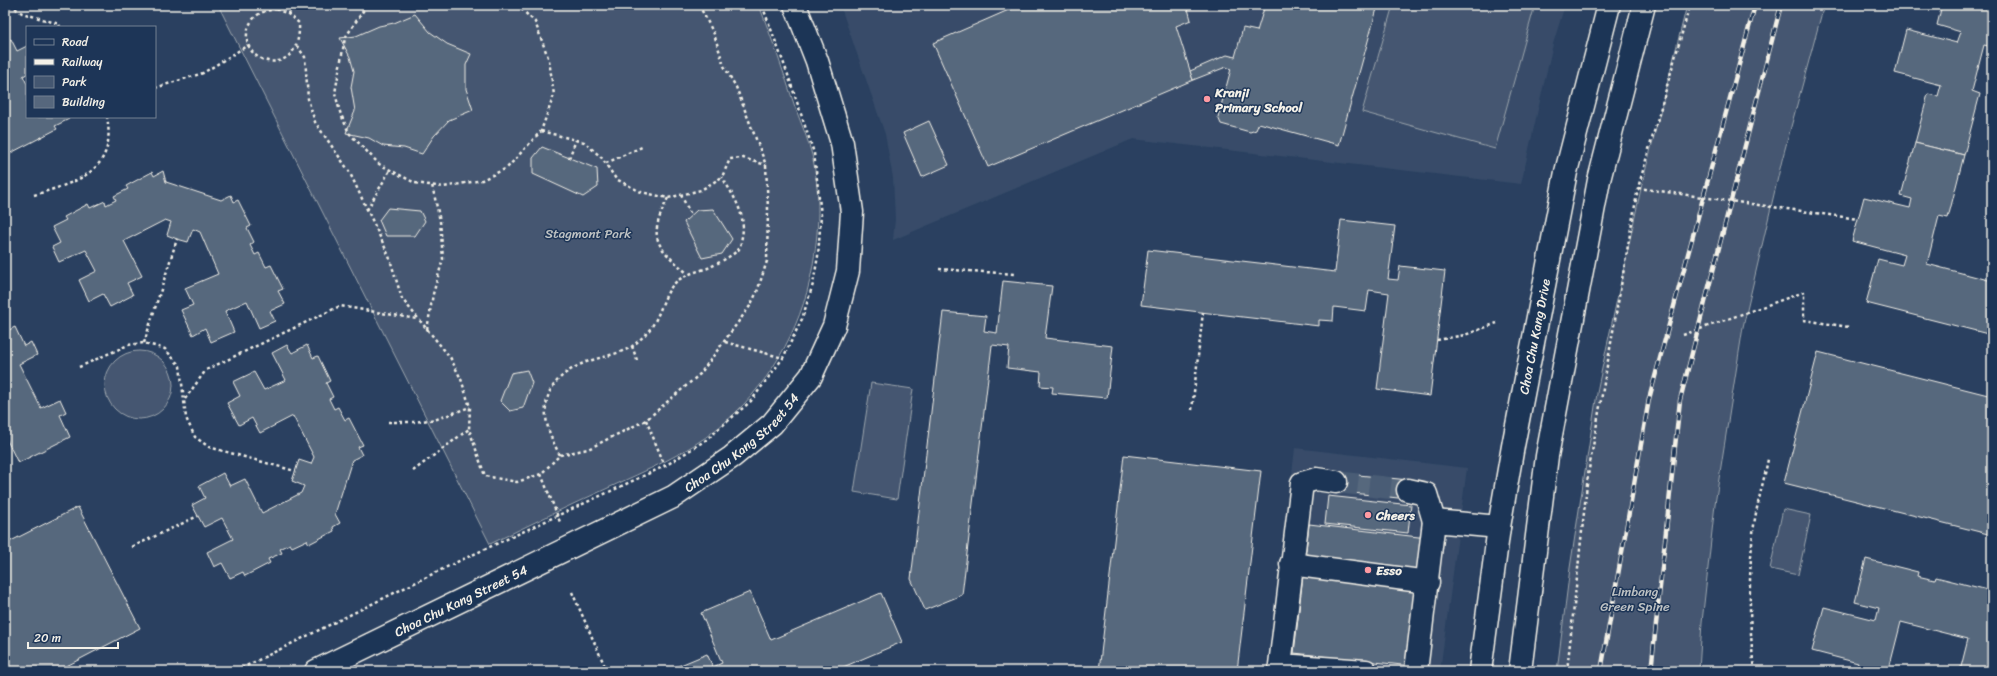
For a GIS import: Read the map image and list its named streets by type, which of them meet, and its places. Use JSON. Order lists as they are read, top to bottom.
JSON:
{
  "streets": {
    "main road": ["Choa Chu Kang Drive", "Choa Chu Kang Street 54"]
  },
  "parks": ["Stagmont Park", "Limbang Green Spine"],
  "places": ["Kranji Primary School", "Cheers", "Esso"],
  "legend": [
    "Road",
    "Railway",
    "Park",
    "Building"
  ],
  "scale_bar": "20 m"
}
